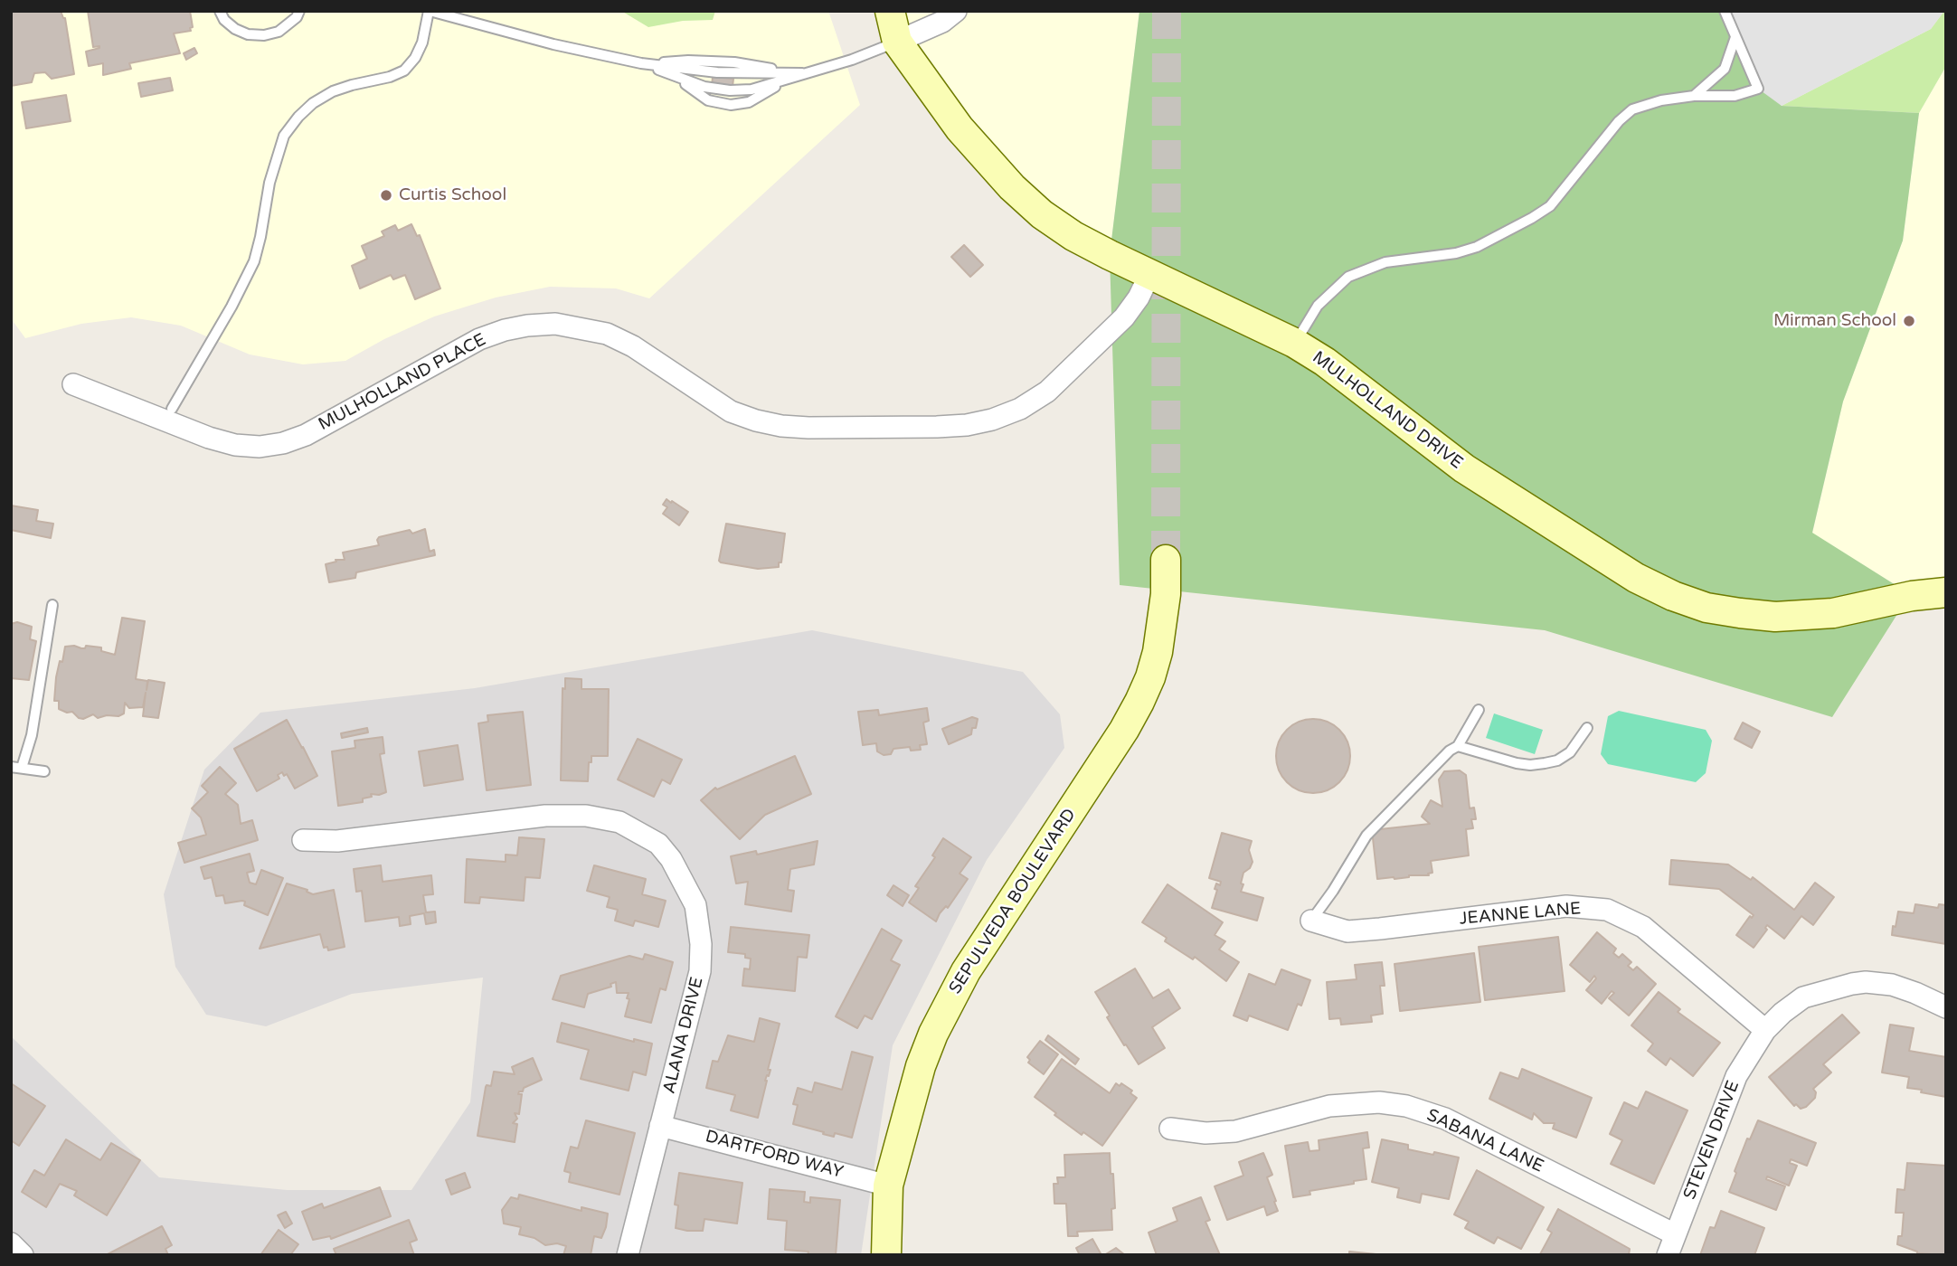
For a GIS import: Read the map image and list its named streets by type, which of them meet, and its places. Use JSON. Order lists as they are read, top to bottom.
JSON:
{
  "streets": {
    "main road": ["MULHOLLAND DRIVE", "SEPULVEDA BOULEVARD"],
    "street": [
      "MULHOLLAND PLACE",
      "JEANNE LANE",
      "ALANA DRIVE",
      "STEVEN DRIVE",
      "SABANA LANE",
      "DARTFORD WAY"
    ]
  },
  "crossings": [
    ["MULHOLLAND PLACE", "MULHOLLAND DRIVE"],
    ["SEPULVEDA BOULEVARD", "DARTFORD WAY"],
    ["JEANNE LANE", "STEVEN DRIVE"],
    ["ALANA DRIVE", "DARTFORD WAY"],
    ["STEVEN DRIVE", "SABANA LANE"]
  ],
  "places": ["Curtis School", "Mirman School"]
}
